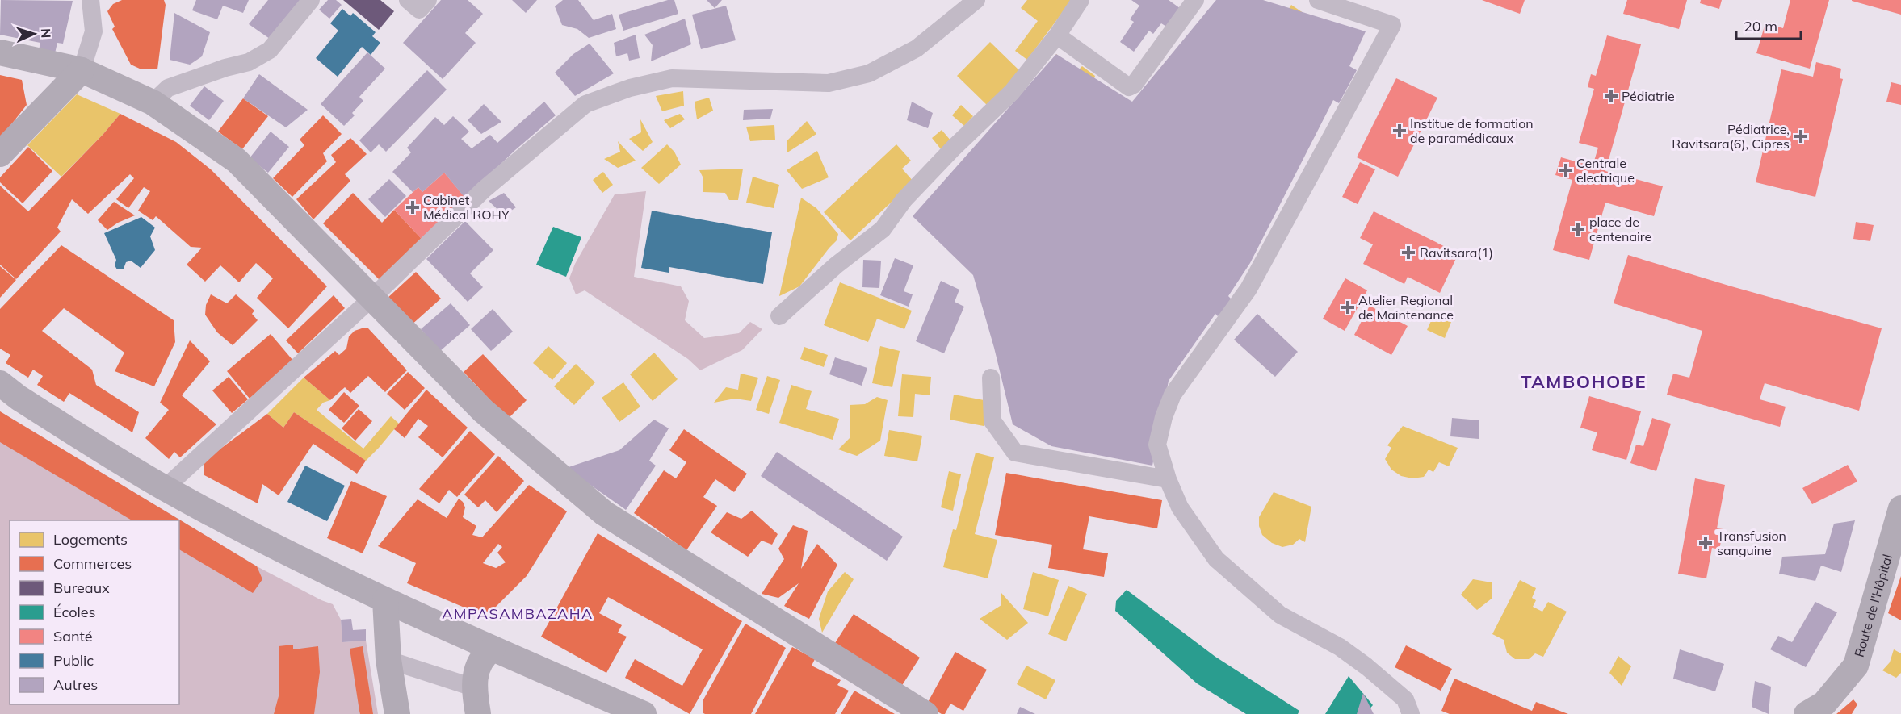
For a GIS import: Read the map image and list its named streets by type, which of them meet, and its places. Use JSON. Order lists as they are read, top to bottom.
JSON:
{
  "streets": {
    "street": ["Route de l'Hôpital"]
  },
  "districts": ["TAMBOHOBE", "AMPASAMBAZAHA"],
  "places": {
    "health": [
      "Pédiatrie",
      "Institue de formation de paramédicaux",
      "Pédiatrice, Ravitsara(6), Cipres",
      "Centrale electrique",
      "Cabinet Médical ROHY",
      "place de centenaire",
      "Ravitsara(1)",
      "Atelier Regional de Maintenance",
      "Transfusion sanguine"
    ]
  },
  "legend": [
    "Logements",
    "Commerces",
    "Bureaux",
    "Écoles",
    "Santé",
    "Public",
    "Autres"
  ],
  "scale_bar": "20 m",
  "north": "right"
}
